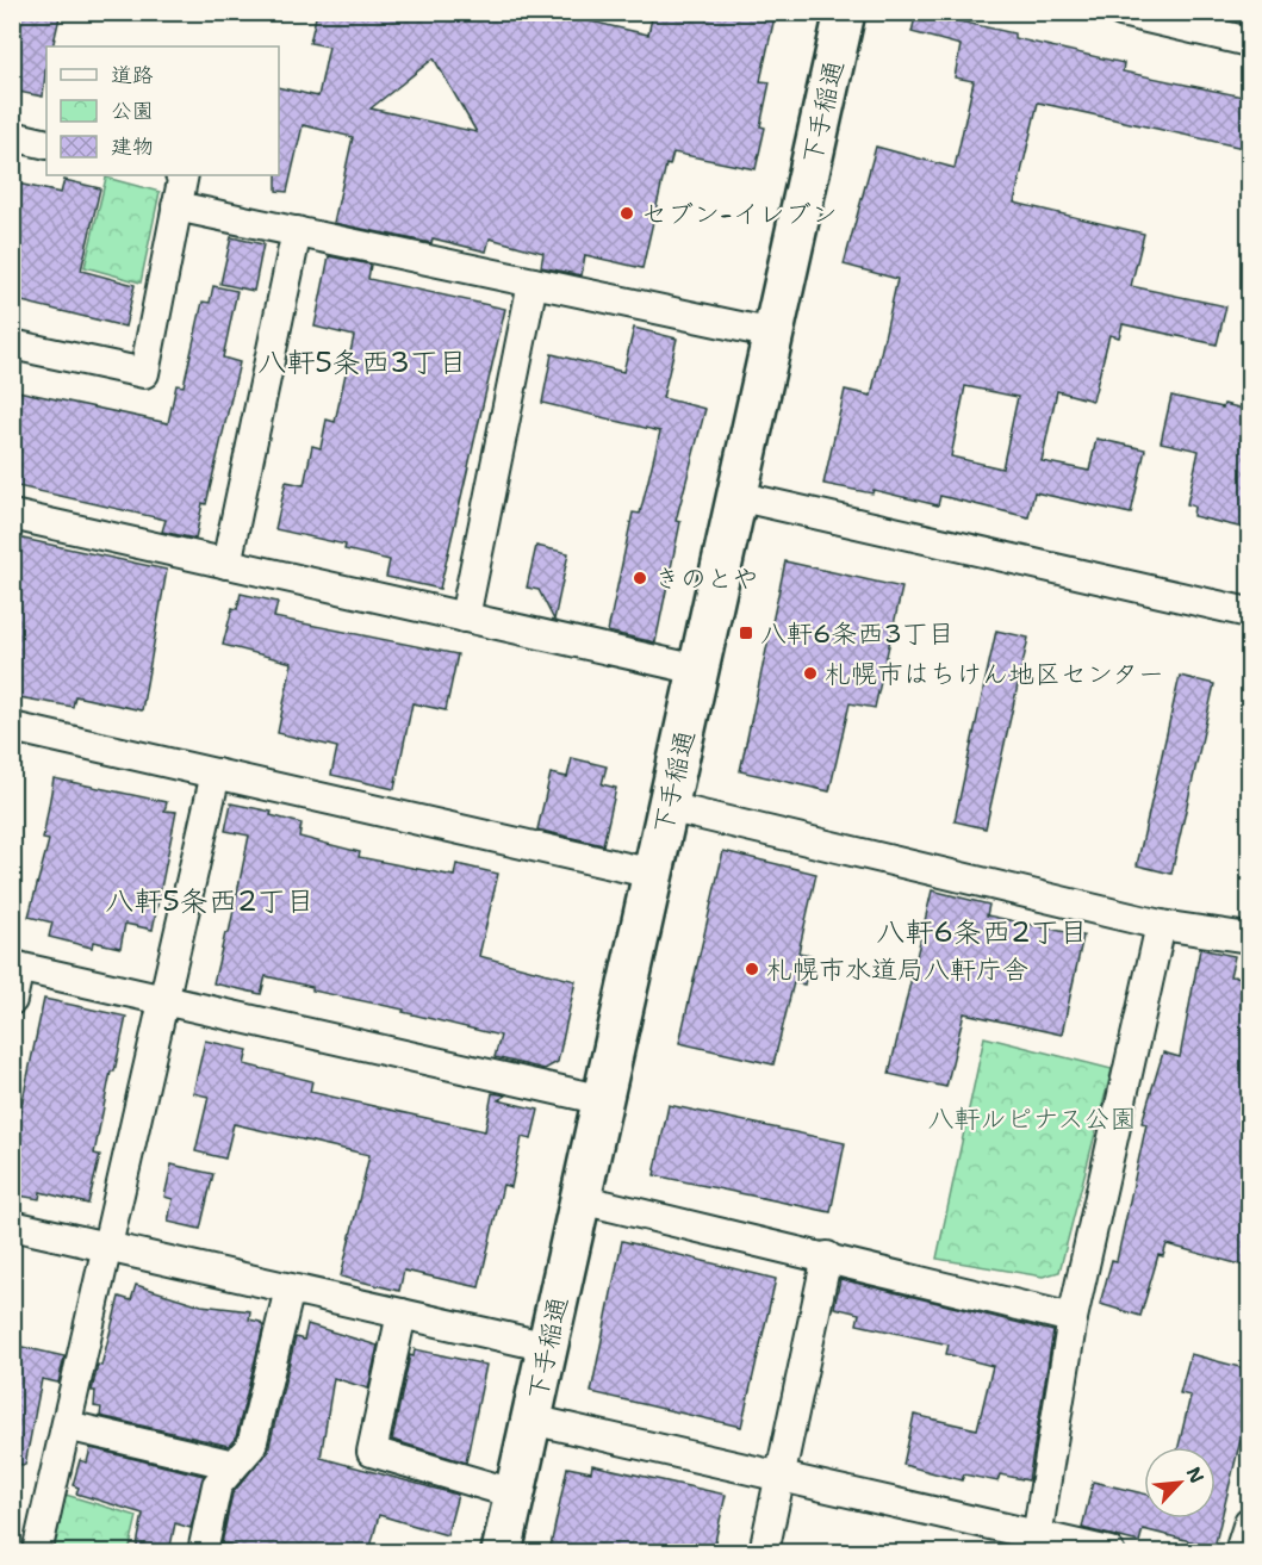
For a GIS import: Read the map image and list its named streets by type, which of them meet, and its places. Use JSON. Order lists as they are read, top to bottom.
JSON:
{
  "streets": {
    "main road": ["下手稲通"]
  },
  "districts": ["八軒5条西3丁目", "八軒5条西2丁目", "八軒6条西2丁目"],
  "parks": ["八軒ルピナス公園"],
  "places": {
    "other": [
      "セブン-イレブン",
      "きのとや",
      "札幌市はちけん地区センター",
      "札幌市水道局八軒庁舎"
    ],
    "transit": ["八軒6条西3丁目"]
  },
  "legend": ["道路", "公園", "建物"],
  "north": "top right"
}
